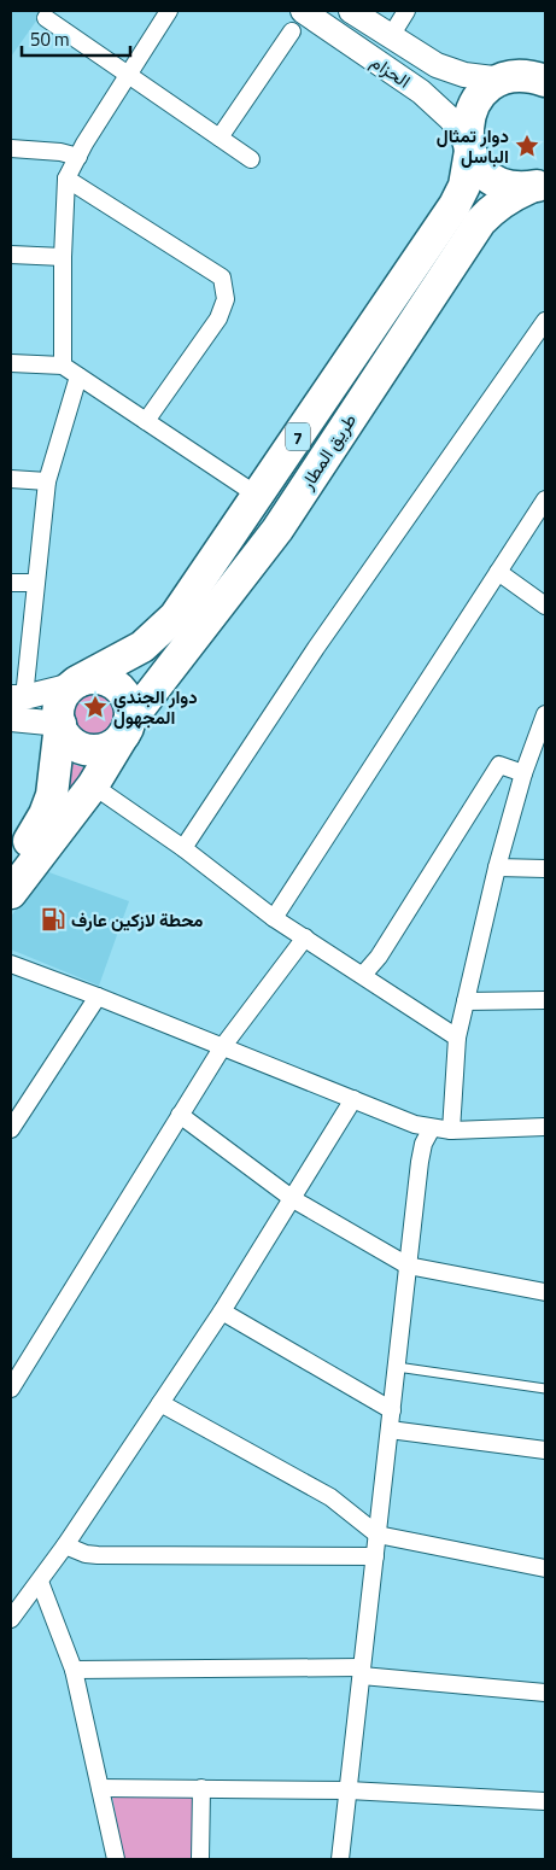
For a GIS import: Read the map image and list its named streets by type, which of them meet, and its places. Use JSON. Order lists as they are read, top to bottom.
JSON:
{
  "streets": {
    "highway": ["7", "طريق المطار"],
    "main road": ["الحزام"]
  },
  "crossings": [
    ["الحزام", "7"],
    ["7", "طريق المطار"]
  ],
  "places": {
    "place": ["دوار تمثال الباسل", "دوار الجندي المجهول"],
    "fuel station": ["محطة لازكين عارف"]
  },
  "scale_bar": "50 m"
}
